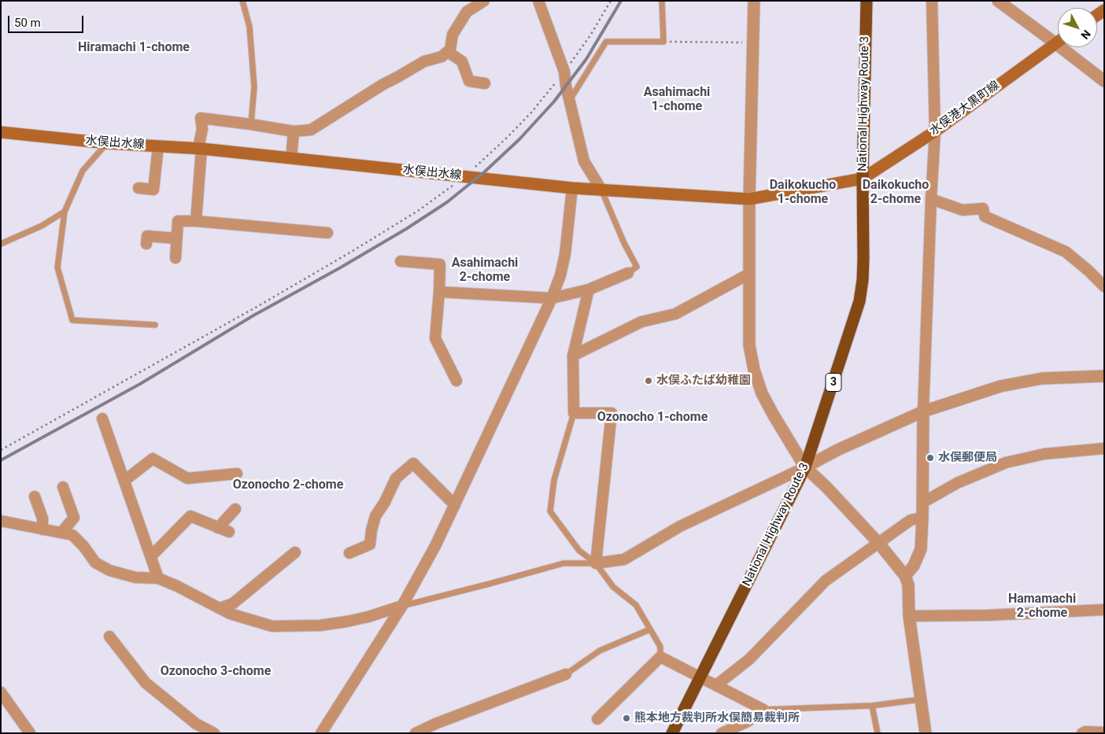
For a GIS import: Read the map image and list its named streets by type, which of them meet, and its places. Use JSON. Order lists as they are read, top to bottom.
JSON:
{
  "streets": {
    "highway": ["National Highway Route 3", "3"],
    "main road": ["水俣港大黒町線", "水俣出水線"]
  },
  "crossings": [
    ["National Highway Route 3", "水俣港大黒町線"],
    ["National Highway Route 3", "水俣出水線"],
    ["水俣港大黒町線", "水俣出水線"]
  ],
  "districts": [
    "Hiramachi 1-chome",
    "Asahimachi 1-chome",
    "Daikokucho 1-chome",
    "Daikokucho 2-chome",
    "Asahimachi 2-chome",
    "Ozonocho 1-chome",
    "Ozonocho 2-chome",
    "Hamamachi 2-chome",
    "Ozonocho 3-chome"
  ],
  "places": ["水俣ふたば幼稚園", "水俣郵便局", "熊本地方裁判所水俣簡易裁判所"],
  "scale_bar": "50 m",
  "north": "bottom right"
}
